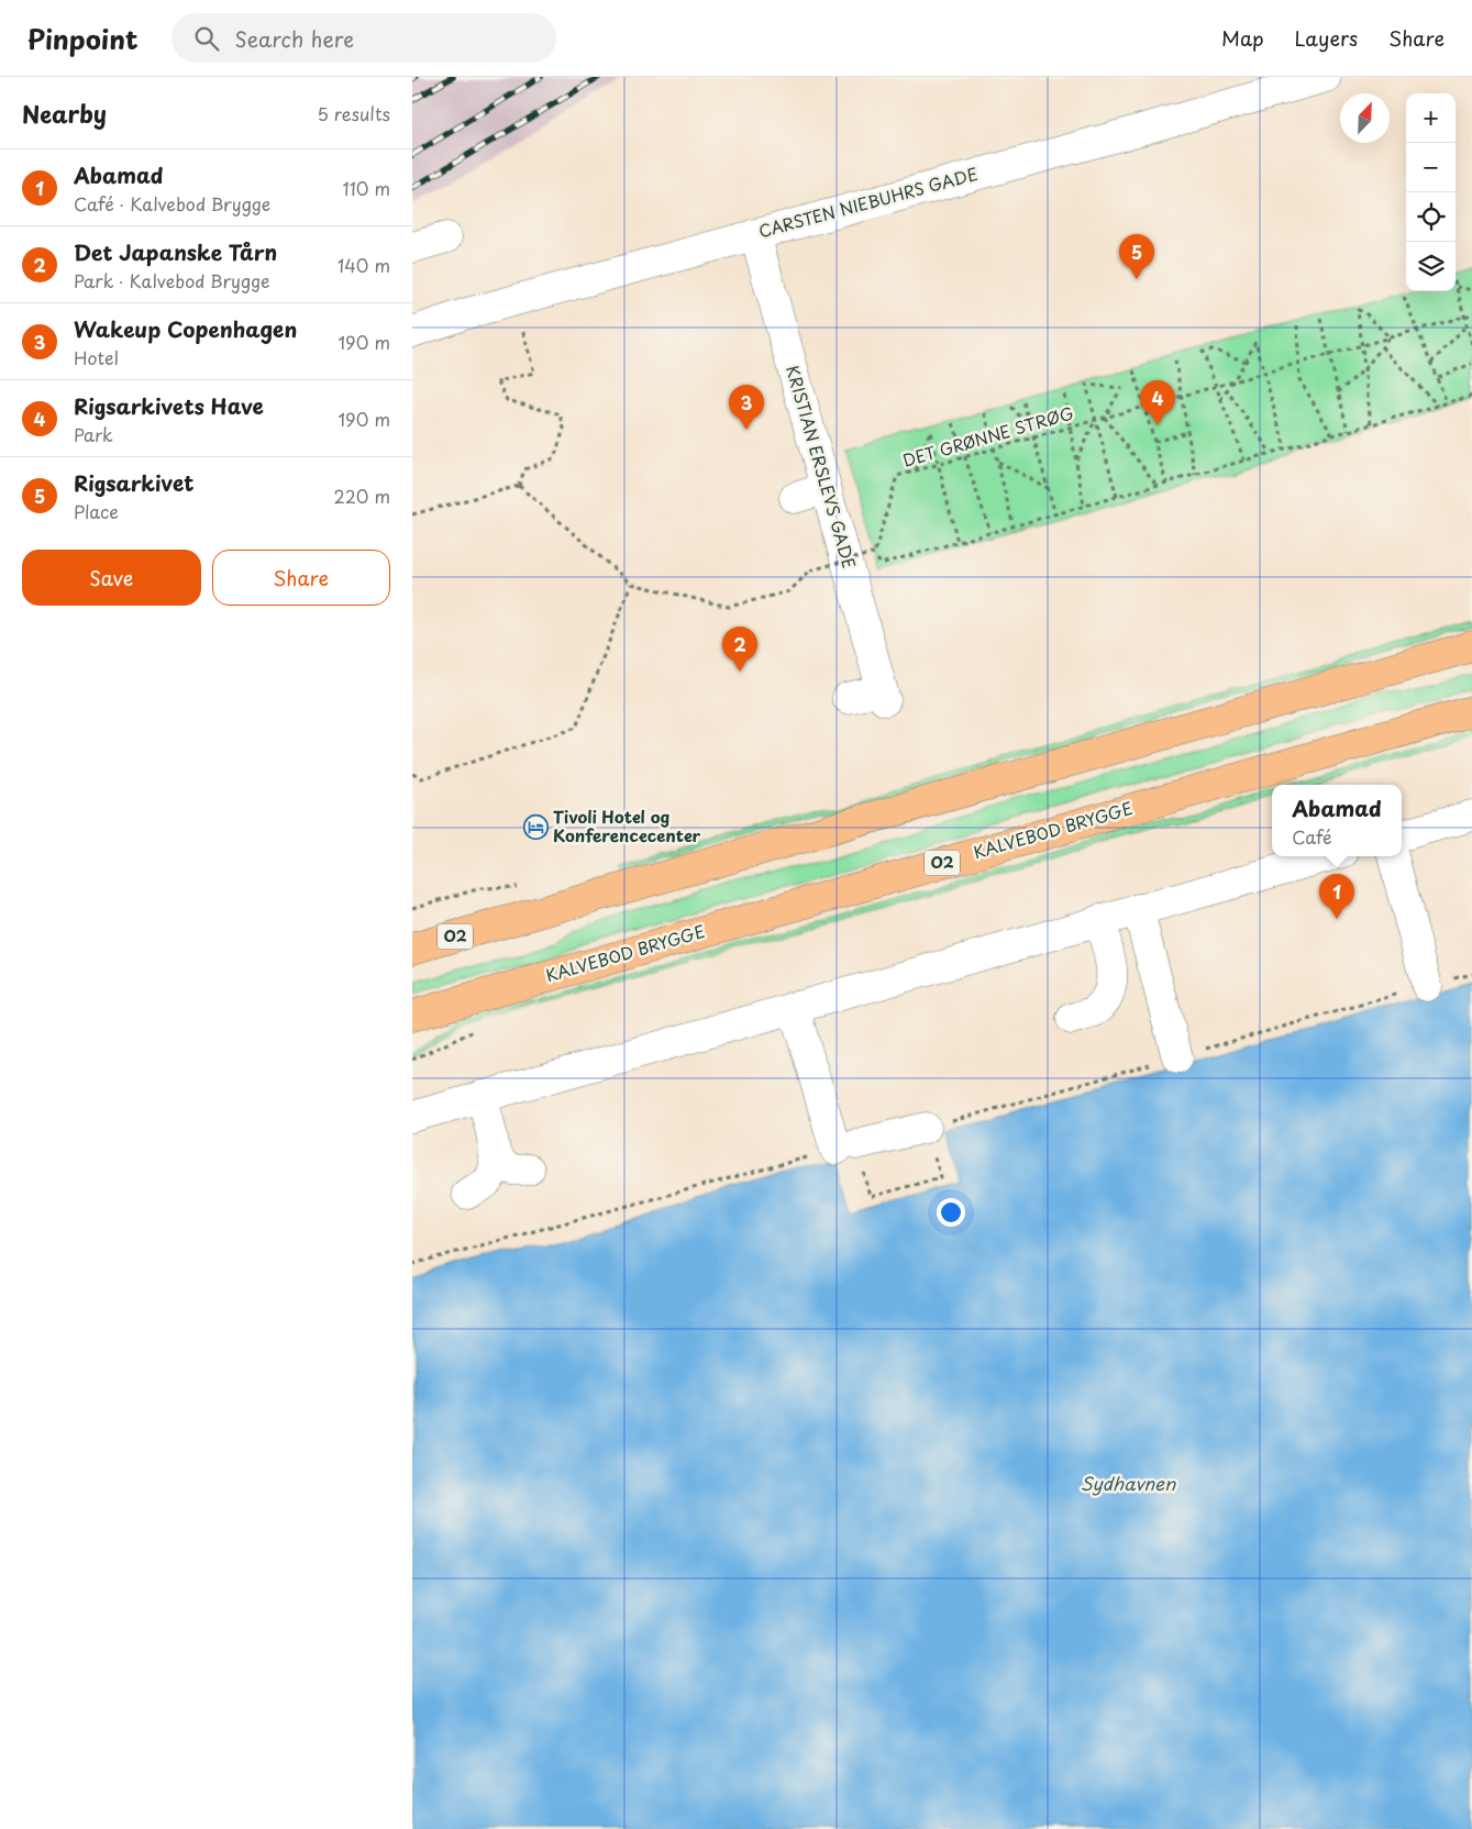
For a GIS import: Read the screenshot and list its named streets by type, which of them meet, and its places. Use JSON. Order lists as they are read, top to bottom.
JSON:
{
  "streets": {
    "main road": ["KALVEBOD BRYGGE", "O2"],
    "street": ["CARSTEN NIEBUHRS GADE", "KRISTIAN ERSLEVS GADE"],
    "path": ["DET GRØNNE STRØG"]
  },
  "crossings": [
    ["CARSTEN NIEBUHRS GADE", "KRISTIAN ERSLEVS GADE"]
  ],
  "water": ["Sydhavnen"],
  "places": {
    "hotel": ["Tivoli Hotel og Konferencecenter"]
  },
  "north": "top right",
  "page": {
    "header": "Pinpoint",
    "search": "Search here",
    "nav": ["Map", "Layers", "Share"],
    "heading": ["Nearby", "5 results"],
    "map_buttons": ["+", "−"],
    "list": [
      {
        "mark": "1",
        "name": "Abamad",
        "note": "Café · Kalvebod Brygge",
        "value": "110 m"
      },
      {
        "mark": "2",
        "name": "Det Japanske Tårn",
        "note": "Park · Kalvebod Brygge",
        "value": "140 m"
      },
      {
        "mark": "3",
        "name": "Wakeup Copenhagen",
        "note": "Hotel",
        "value": "190 m"
      },
      {
        "mark": "4",
        "name": "Rigsarkivets Have",
        "note": "Park",
        "value": "190 m"
      },
      {
        "mark": "5",
        "name": "Rigsarkivet",
        "note": "Place",
        "value": "220 m"
      }
    ],
    "pins": [
      "5",
      "4",
      "3",
      "2",
      "1"
    ],
    "buttons": ["Save", "Share"],
    "popup": ["Abamad", "Café"]
  }
}
